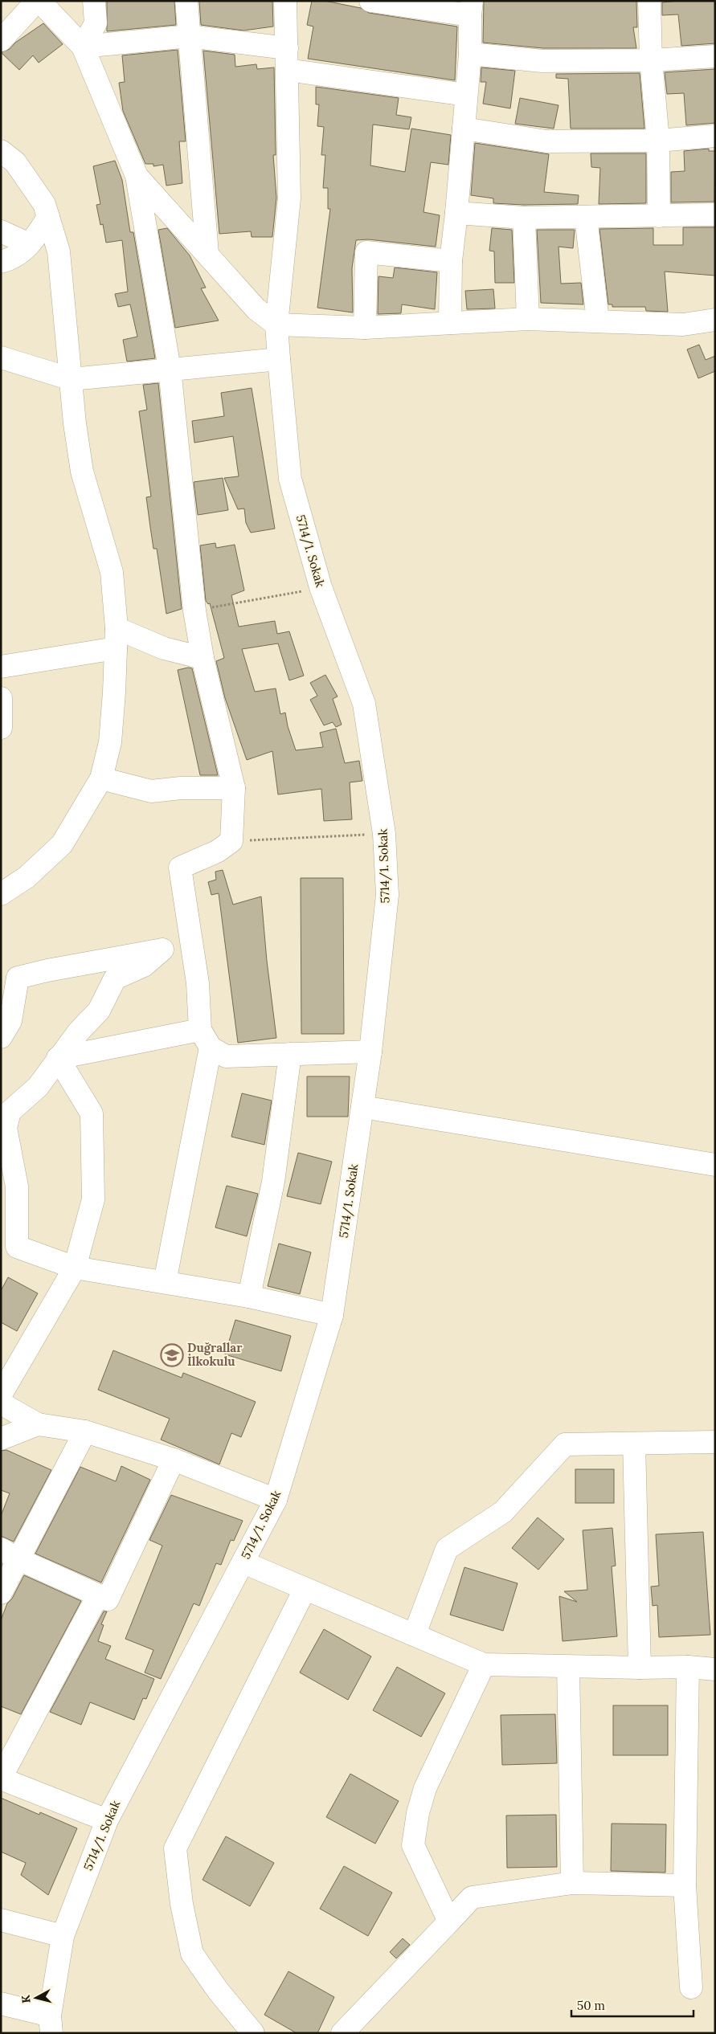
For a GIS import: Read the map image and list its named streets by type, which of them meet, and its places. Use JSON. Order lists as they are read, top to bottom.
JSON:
{
  "streets": {
    "street": ["5714/1. Sokak"]
  },
  "places": {
    "school or university": ["Duğrallar İlkokulu"]
  },
  "scale_bar": "50 m",
  "north": "left"
}
